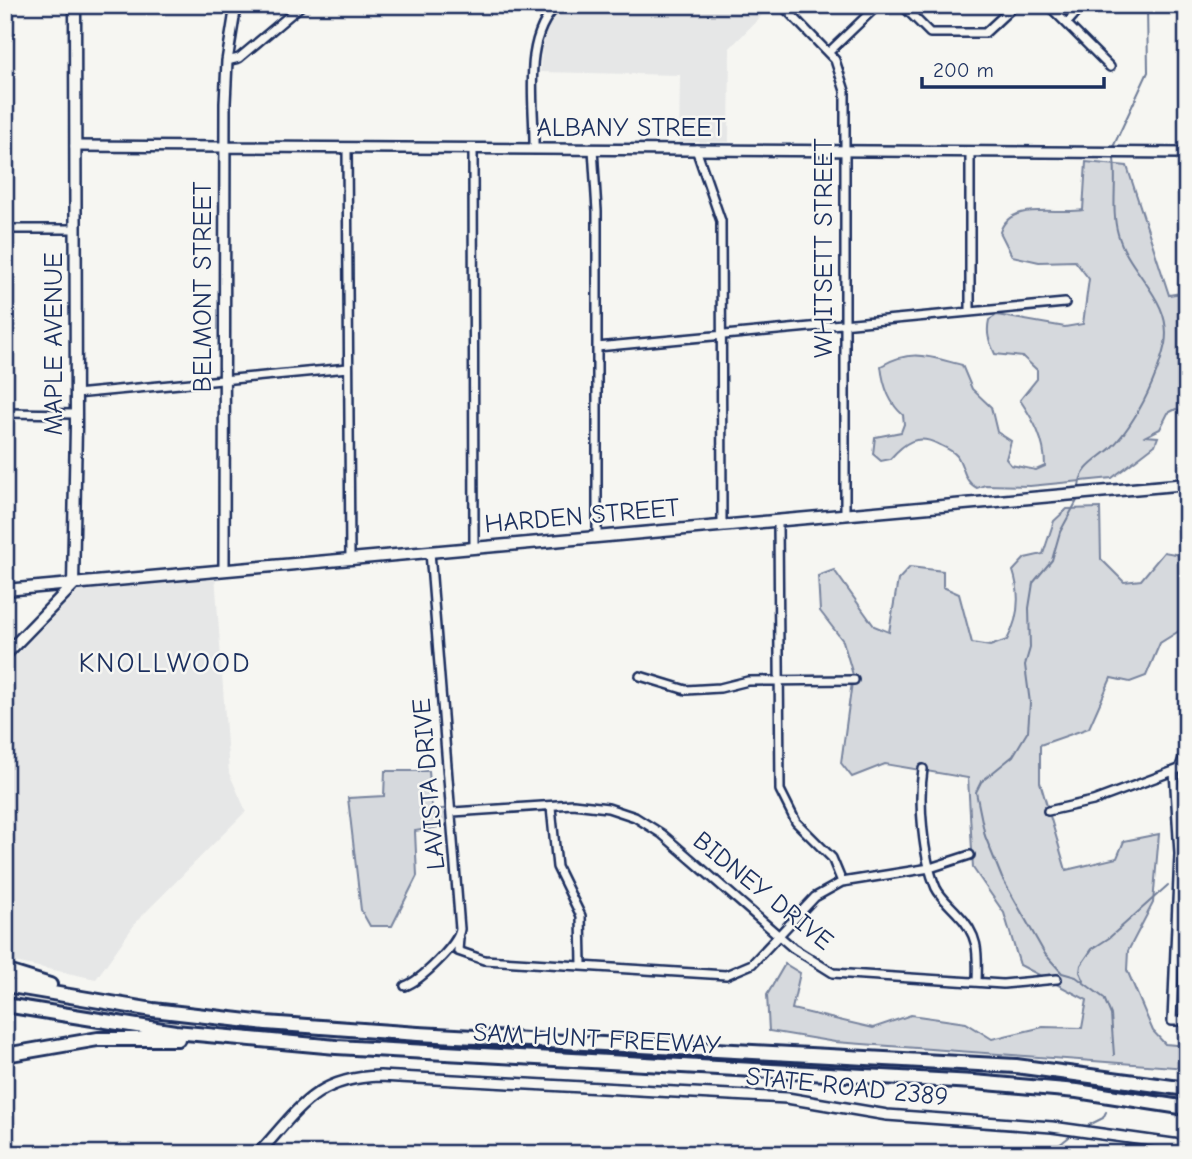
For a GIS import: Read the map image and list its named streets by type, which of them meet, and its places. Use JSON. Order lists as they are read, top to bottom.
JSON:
{
  "streets": {
    "highway": ["SAM HUNT FREEWAY"],
    "main road": ["MAPLE AVENUE", "HARDEN STREET"],
    "street": [
      "ALBANY STREET",
      "WHITSETT STREET",
      "BELMONT STREET",
      "LAVISTA DRIVE",
      "BIDNEY DRIVE",
      "STATE ROAD 2389"
    ]
  },
  "crossings": [
    ["ALBANY STREET", "WHITSETT STREET"],
    ["ALBANY STREET", "BELMONT STREET"],
    ["ALBANY STREET", "MAPLE AVENUE"],
    ["WHITSETT STREET", "HARDEN STREET"],
    ["BELMONT STREET", "HARDEN STREET"],
    ["MAPLE AVENUE", "HARDEN STREET"],
    ["HARDEN STREET", "LAVISTA DRIVE"],
    ["LAVISTA DRIVE", "BIDNEY DRIVE"]
  ],
  "districts": ["KNOLLWOOD"],
  "scale_bar": "200 m"
}
